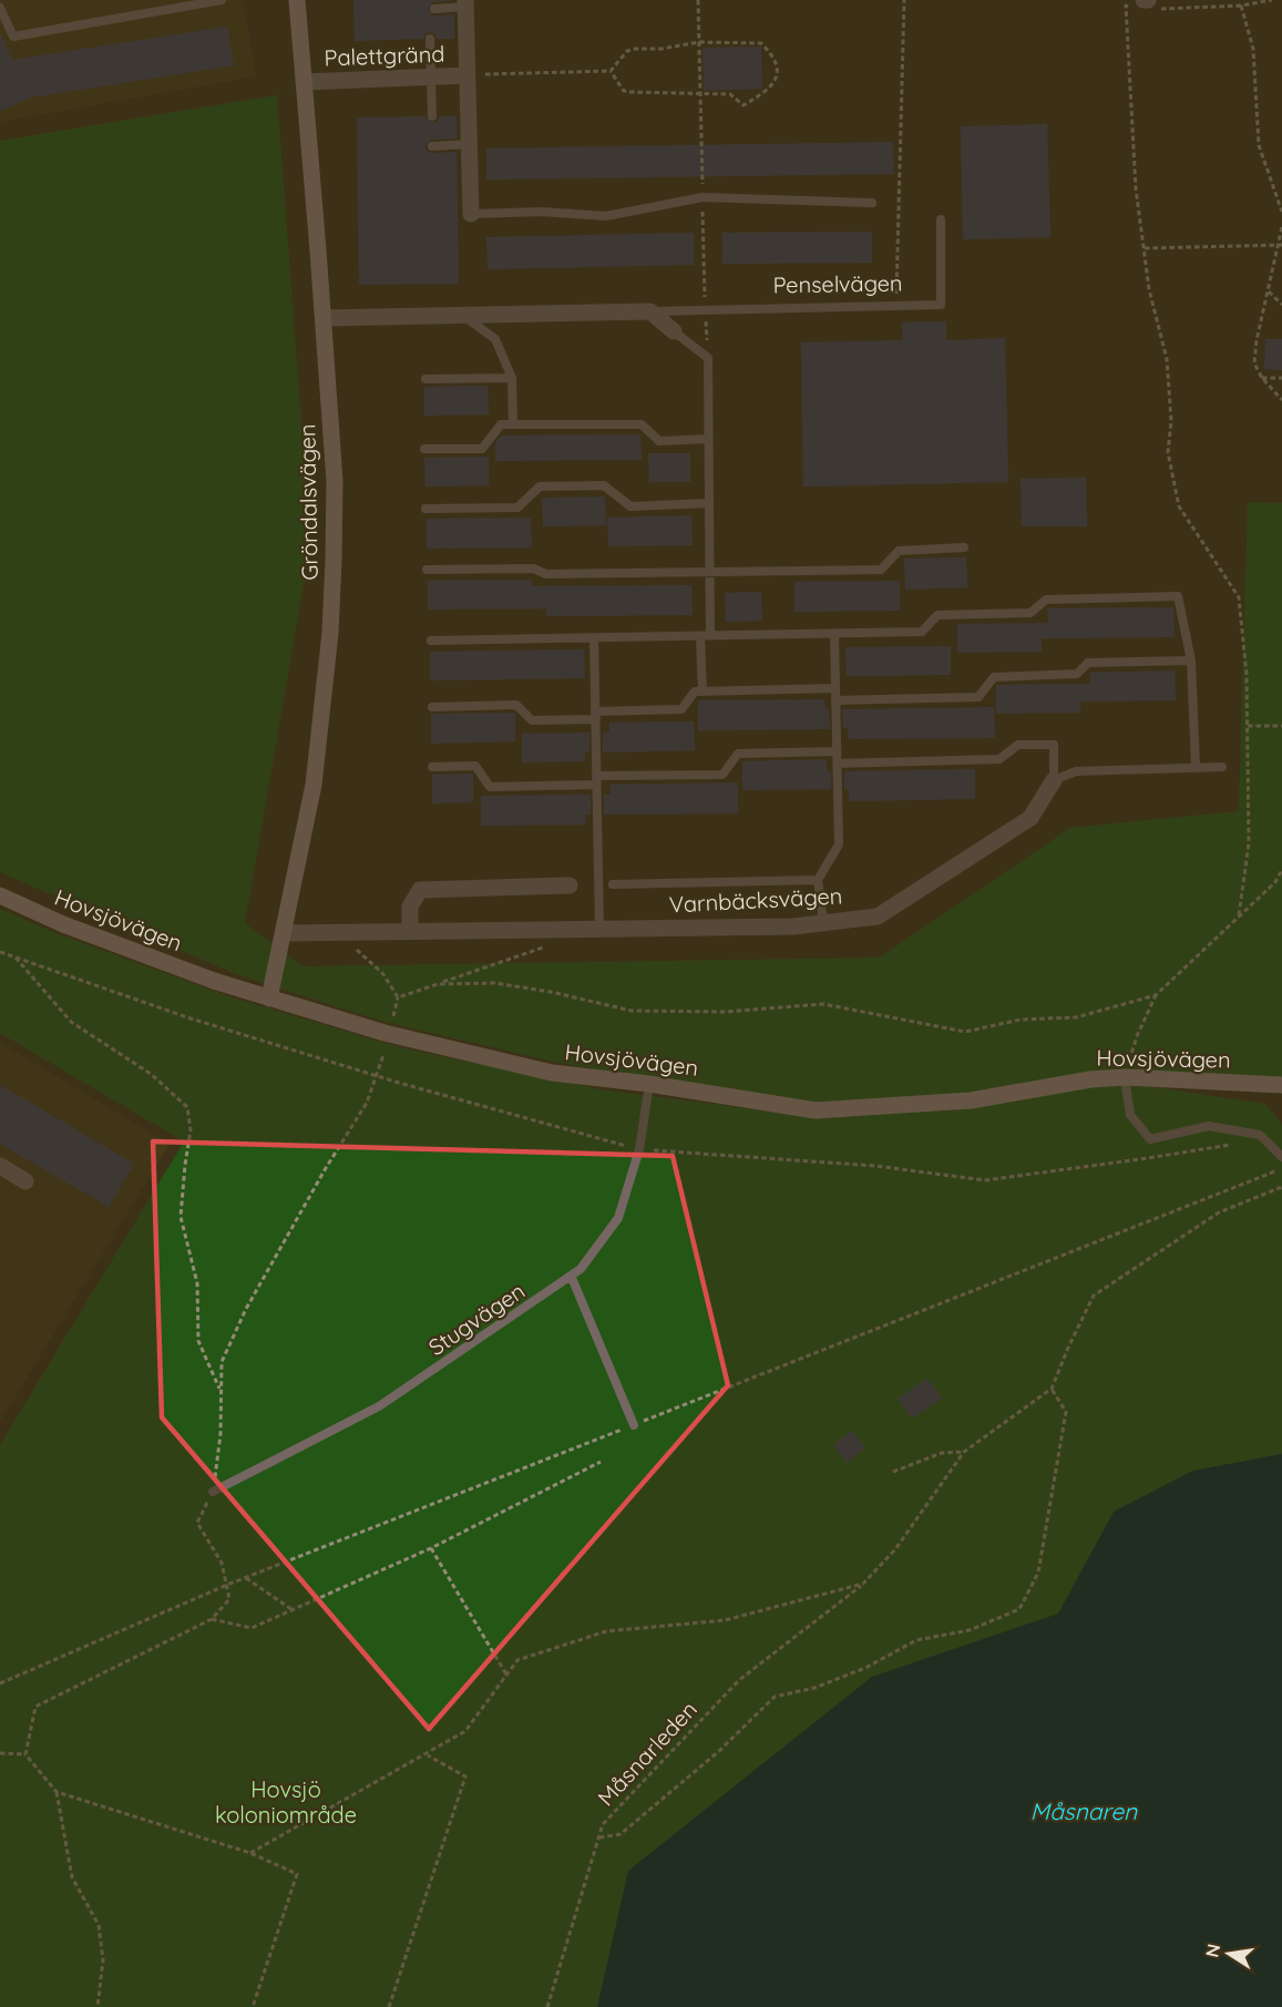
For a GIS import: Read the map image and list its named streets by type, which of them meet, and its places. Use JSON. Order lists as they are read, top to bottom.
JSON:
{
  "streets": {
    "street": [
      "Palettgränd",
      "Penselvägen",
      "Gröndalsvägen",
      "Varnbäcksvägen",
      "Hovsjövägen"
    ],
    "lane": ["Stugvägen"],
    "path": ["Måsnarleden"]
  },
  "crossings": [
    ["Palettgränd", "Gröndalsvägen"],
    ["Penselvägen", "Gröndalsvägen"],
    ["Gröndalsvägen", "Varnbäcksvägen"],
    ["Gröndalsvägen", "Hovsjövägen"],
    ["Hovsjövägen", "Stugvägen"]
  ],
  "water": ["Måsnaren"],
  "parks": ["Hovsjö koloniområde"],
  "north": "left"
}
